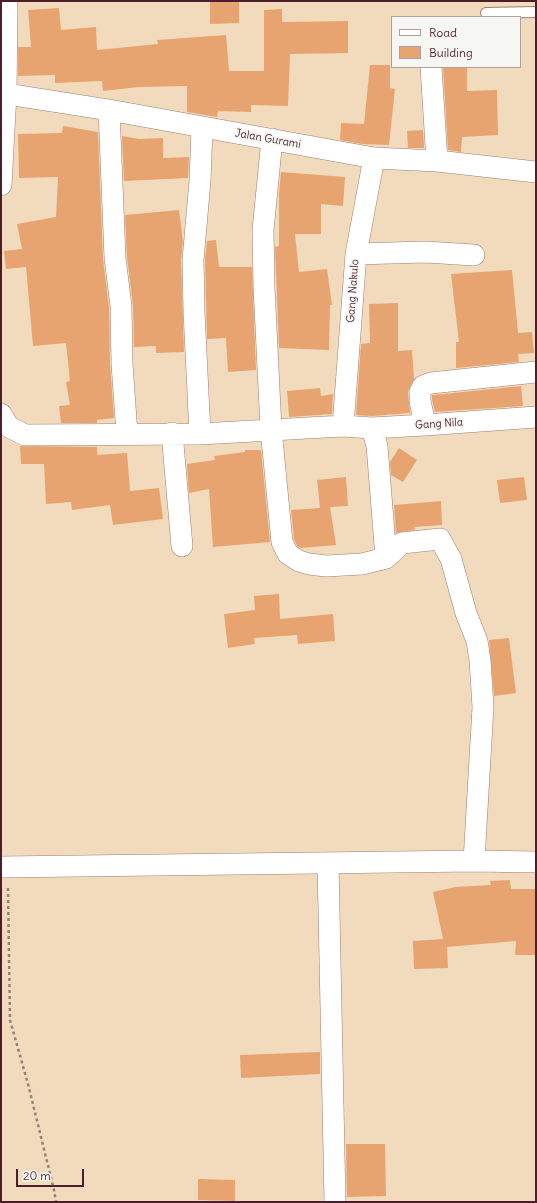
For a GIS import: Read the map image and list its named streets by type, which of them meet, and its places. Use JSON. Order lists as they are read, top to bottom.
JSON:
{
  "streets": {
    "street": ["Jalan Gurami", "Gang Nakulo", "Gang Nila"]
  },
  "crossings": [
    ["Jalan Gurami", "Gang Nakulo"],
    ["Gang Nakulo", "Gang Nila"]
  ],
  "legend": ["Road", "Building"],
  "scale_bar": "20 m"
}
